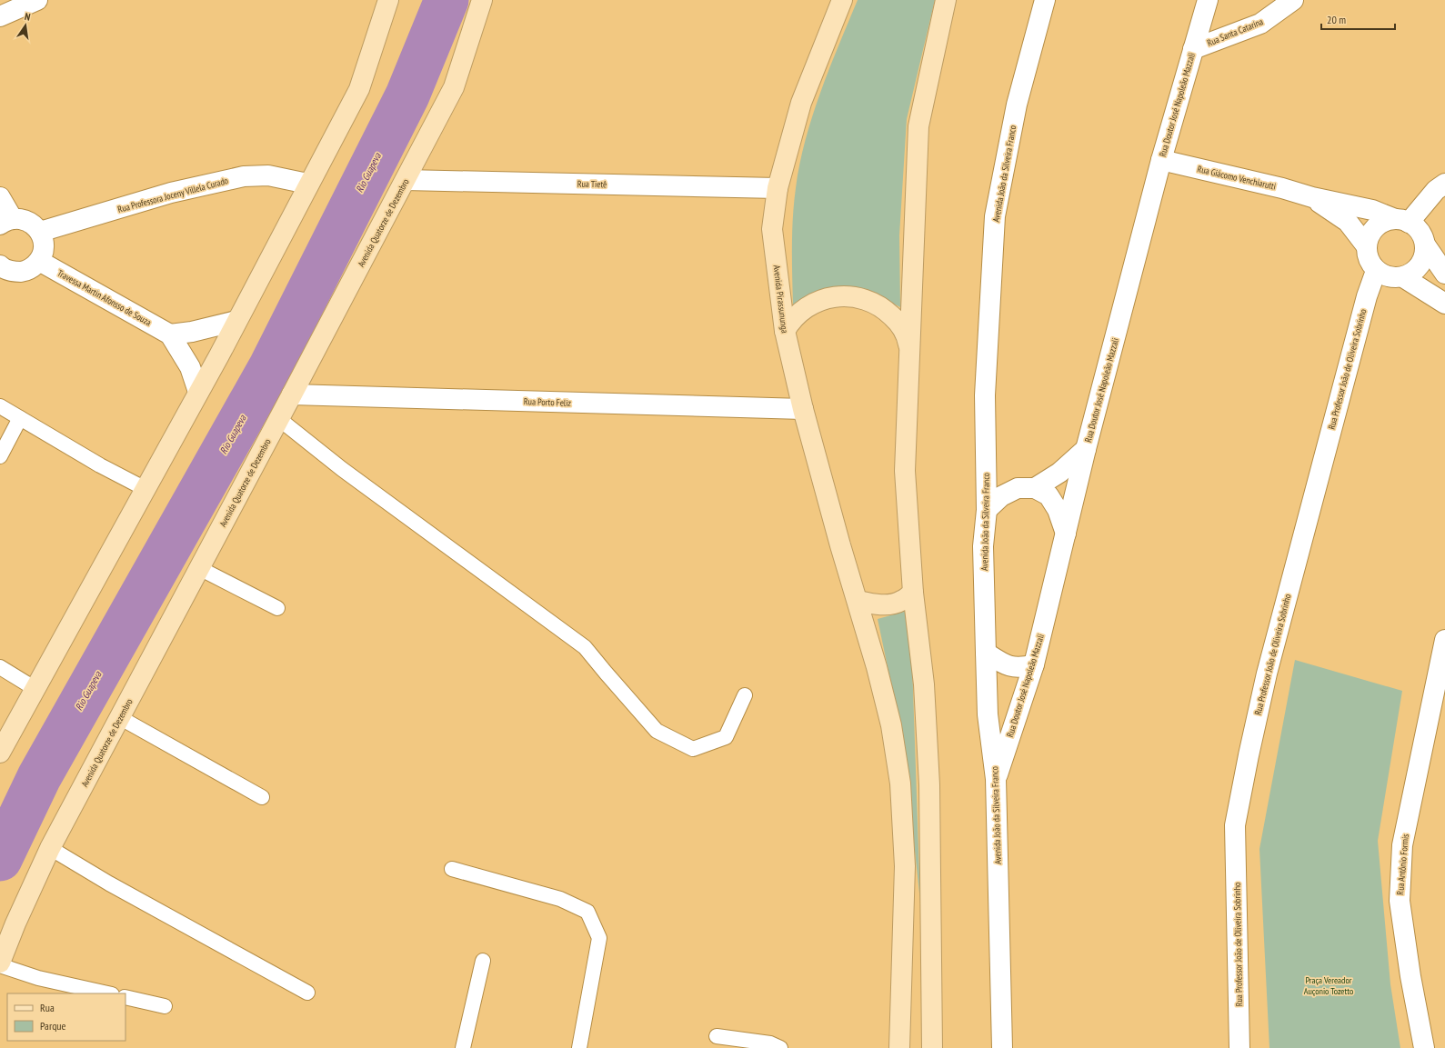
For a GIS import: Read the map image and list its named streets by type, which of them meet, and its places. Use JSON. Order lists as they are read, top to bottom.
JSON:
{
  "streets": {
    "main road": ["Avenida Quatorze de Dezembro", "Avenida Pirassununga"],
    "street": [
      "Rua Santa Catarina",
      "Rua Doutor José Napoleão Mazzali",
      "Avenida João da Silveira Franco",
      "Rua Giácomo Venchiarutti",
      "Rua Tietê",
      "Rua Professora Joceny Villela Curado",
      "Travessa Martin Afonsso de Souza",
      "Rua Professor João de Oliveira Sobrinho",
      "Rua Porto Feliz",
      "Rua Antônio Formis"
    ]
  },
  "crossings": [
    ["Rua Santa Catarina", "Rua Doutor José Napoleão Mazzali"],
    ["Rua Doutor José Napoleão Mazzali", "Avenida João da Silveira Franco"],
    ["Rua Doutor José Napoleão Mazzali", "Rua Giácomo Venchiarutti"],
    ["Rua Giácomo Venchiarutti", "Rua Professor João de Oliveira Sobrinho"],
    ["Rua Tietê", "Avenida Quatorze de Dezembro"],
    ["Rua Tietê", "Avenida Pirassununga"],
    ["Avenida Quatorze de Dezembro", "Rua Porto Feliz"],
    ["Avenida Pirassununga", "Rua Porto Feliz"]
  ],
  "water": ["Rio Guapeva"],
  "parks": ["Praça Vereador Auçonio Tozetto"],
  "legend": ["Rua", "Parque"],
  "scale_bar": "20 m",
  "north": "top"
}
